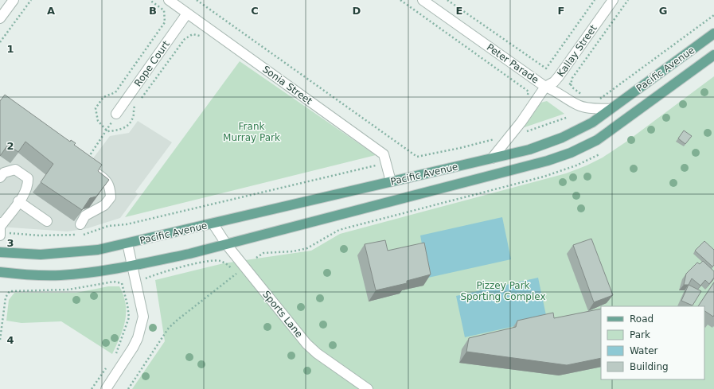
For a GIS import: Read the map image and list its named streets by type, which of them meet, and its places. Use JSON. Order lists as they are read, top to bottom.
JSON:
{
  "streets": {
    "main road": ["Pacific Avenue"],
    "street": [
      "Kallay Street",
      "Rope Court",
      "Peter Parade",
      "Sonia Street",
      "Sports Lane"
    ]
  },
  "crossings": [
    ["Kallay Street", "Peter Parade"],
    ["Kallay Street", "Pacific Avenue"],
    ["Rope Court", "Sonia Street"],
    ["Peter Parade", "Pacific Avenue"],
    ["Pacific Avenue", "Sonia Street"],
    ["Pacific Avenue", "Sports Lane"]
  ],
  "parks": ["Frank Murray Park", "Pizzey Park Sporting Complex"],
  "legend": [
    "Road",
    "Park",
    "Water",
    "Building"
  ],
  "grid": {
    "columns": [
      "A",
      "B",
      "C",
      "D",
      "E",
      "F",
      "G"
    ],
    "rows": [
      "1",
      "2",
      "3",
      "4"
    ]
  }
}
